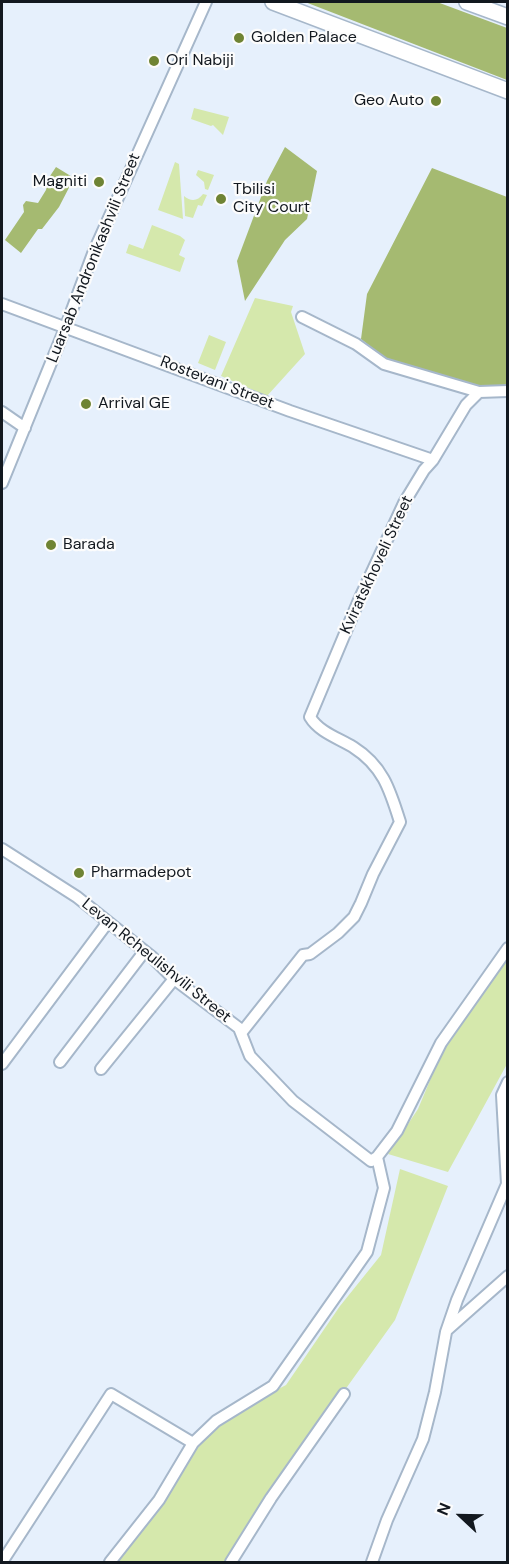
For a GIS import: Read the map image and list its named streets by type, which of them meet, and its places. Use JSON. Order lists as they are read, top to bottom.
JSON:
{
  "streets": {
    "street": [
      "Luarsab Andronikashvili Street",
      "Rostevani Street",
      "Kviratskhoveli Street",
      "Levan Rcheulishvili Street"
    ]
  },
  "crossings": [
    ["Luarsab Andronikashvili Street", "Rostevani Street"],
    ["Rostevani Street", "Kviratskhoveli Street"],
    ["Kviratskhoveli Street", "Levan Rcheulishvili Street"]
  ],
  "places": [
    "Golden Palace",
    "Ori Nabiji",
    "Geo Auto",
    "Magniti",
    "Tbilisi City Court",
    "Arrival GE",
    "Barada",
    "Pharmadepot"
  ],
  "north": "left"
}
